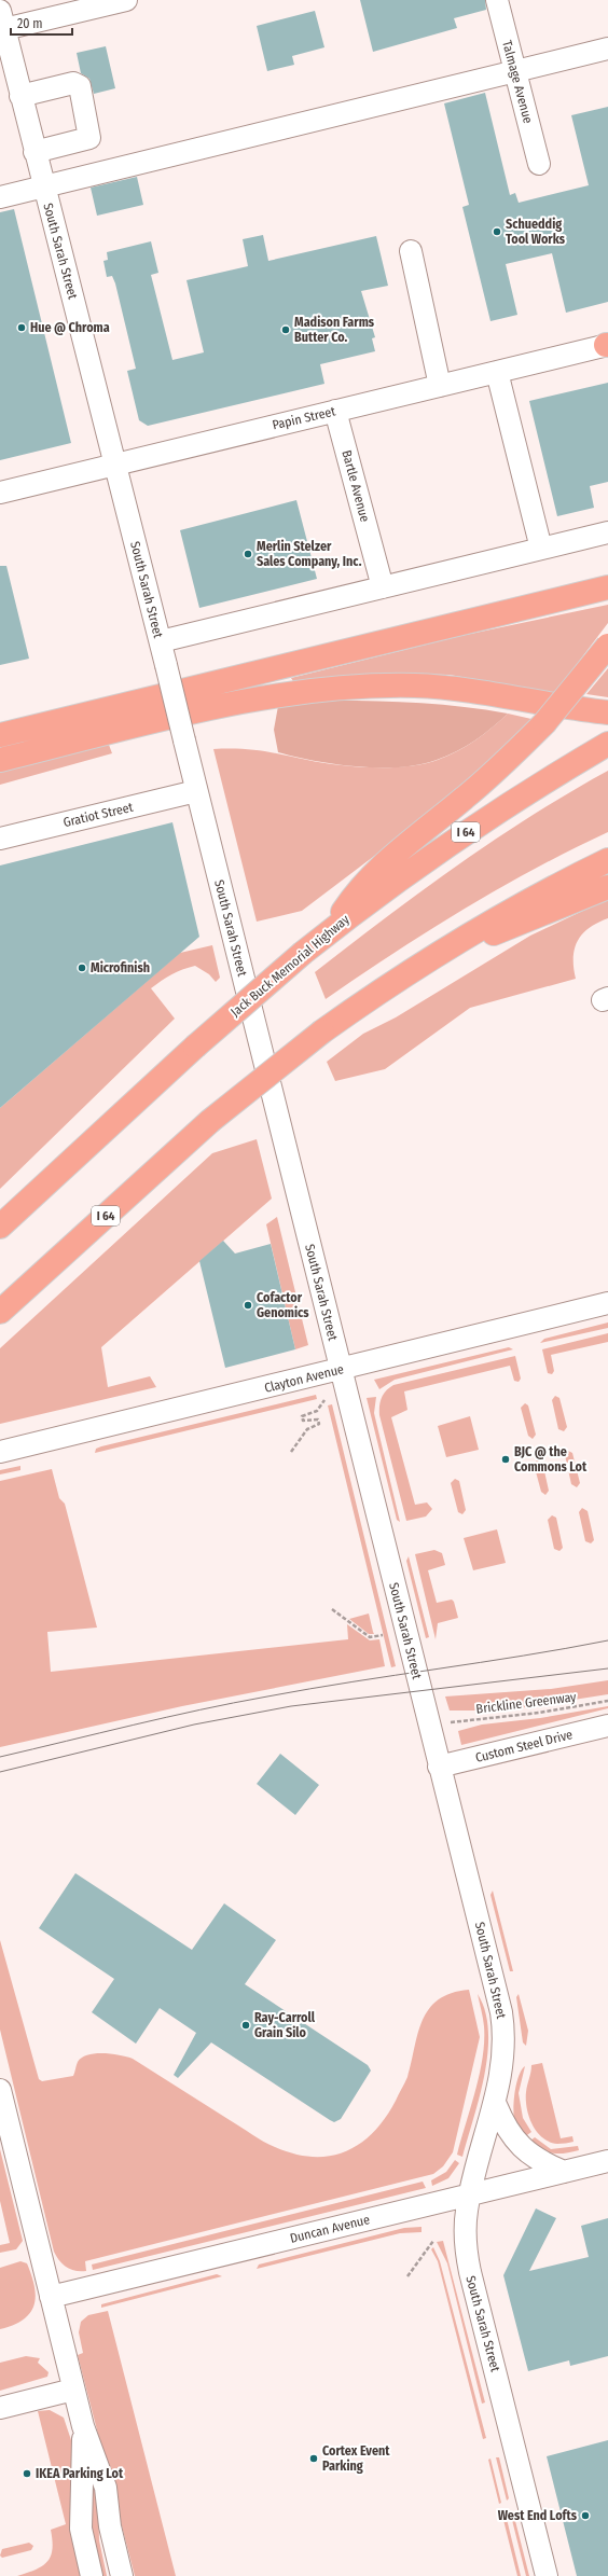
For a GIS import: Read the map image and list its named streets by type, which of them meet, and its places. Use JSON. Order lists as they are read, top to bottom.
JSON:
{
  "streets": {
    "highway": ["I 64", "Jack Buck Memorial Highway"],
    "street": [
      "Talmage Avenue",
      "South Sarah Street",
      "Papin Street",
      "Bartle Avenue",
      "Gratiot Street",
      "Clayton Avenue",
      "Custom Steel Drive",
      "Duncan Avenue"
    ],
    "path": ["Brickline Greenway"]
  },
  "crossings": [
    ["South Sarah Street", "Papin Street"],
    ["South Sarah Street", "Gratiot Street"],
    ["South Sarah Street", "Clayton Avenue"],
    ["South Sarah Street", "Custom Steel Drive"],
    ["South Sarah Street", "Duncan Avenue"],
    ["Papin Street", "Bartle Avenue"]
  ],
  "places": [
    "Schueddig Tool Works",
    "Hue @ Chroma",
    "Madison Farms Butter Co.",
    "Merlin Stelzer Sales Company, Inc.",
    "Microfinish",
    "Cofactor Genomics",
    "BJC @ the Commons Lot",
    "Ray-Carroll Grain Silo",
    "Cortex Event Parking",
    "IKEA Parking Lot",
    "West End Lofts"
  ],
  "scale_bar": "20 m"
}
